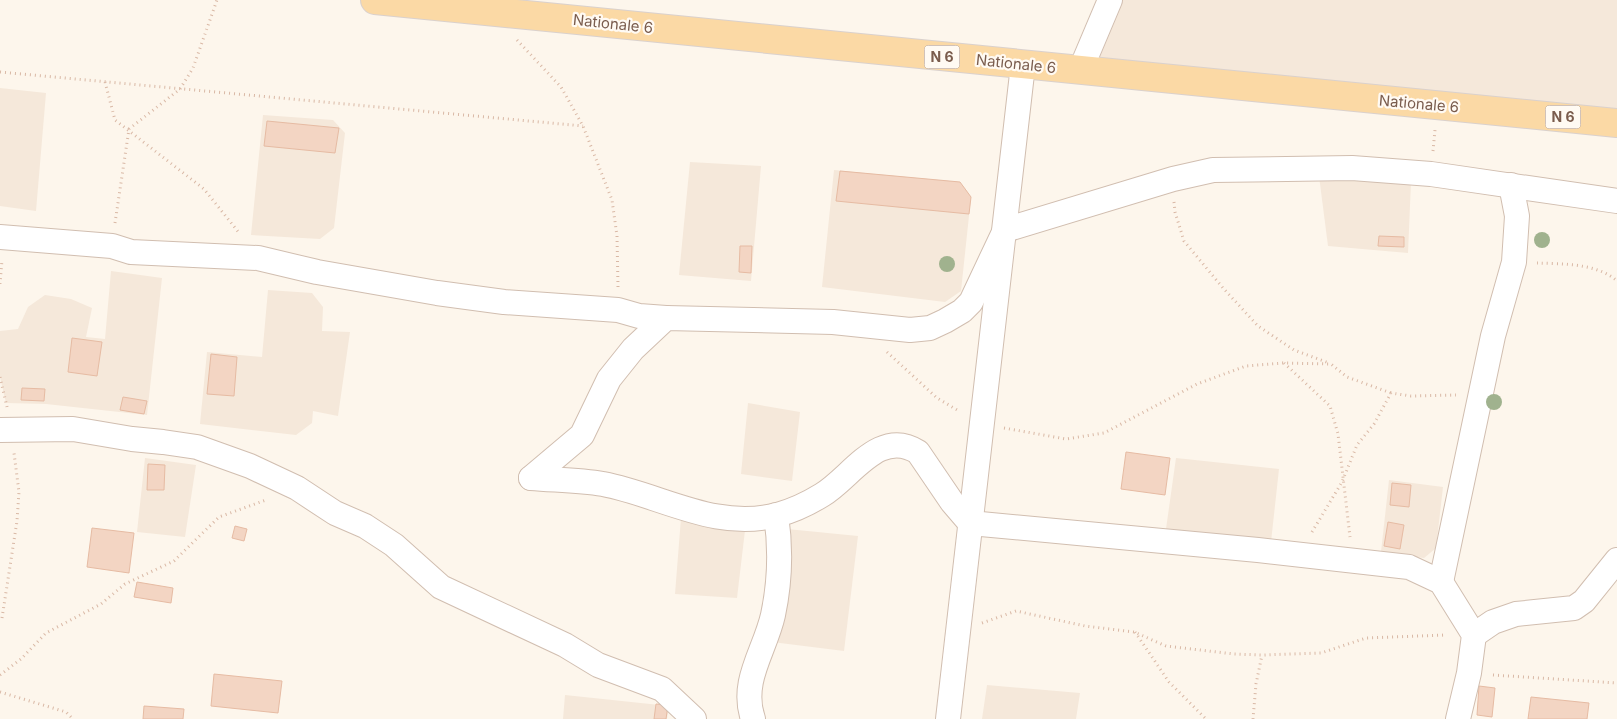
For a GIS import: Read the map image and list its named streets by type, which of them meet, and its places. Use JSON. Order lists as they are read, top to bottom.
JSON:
{
  "streets": {
    "main road": ["Nationale 6", "N 6"]
  }
}
